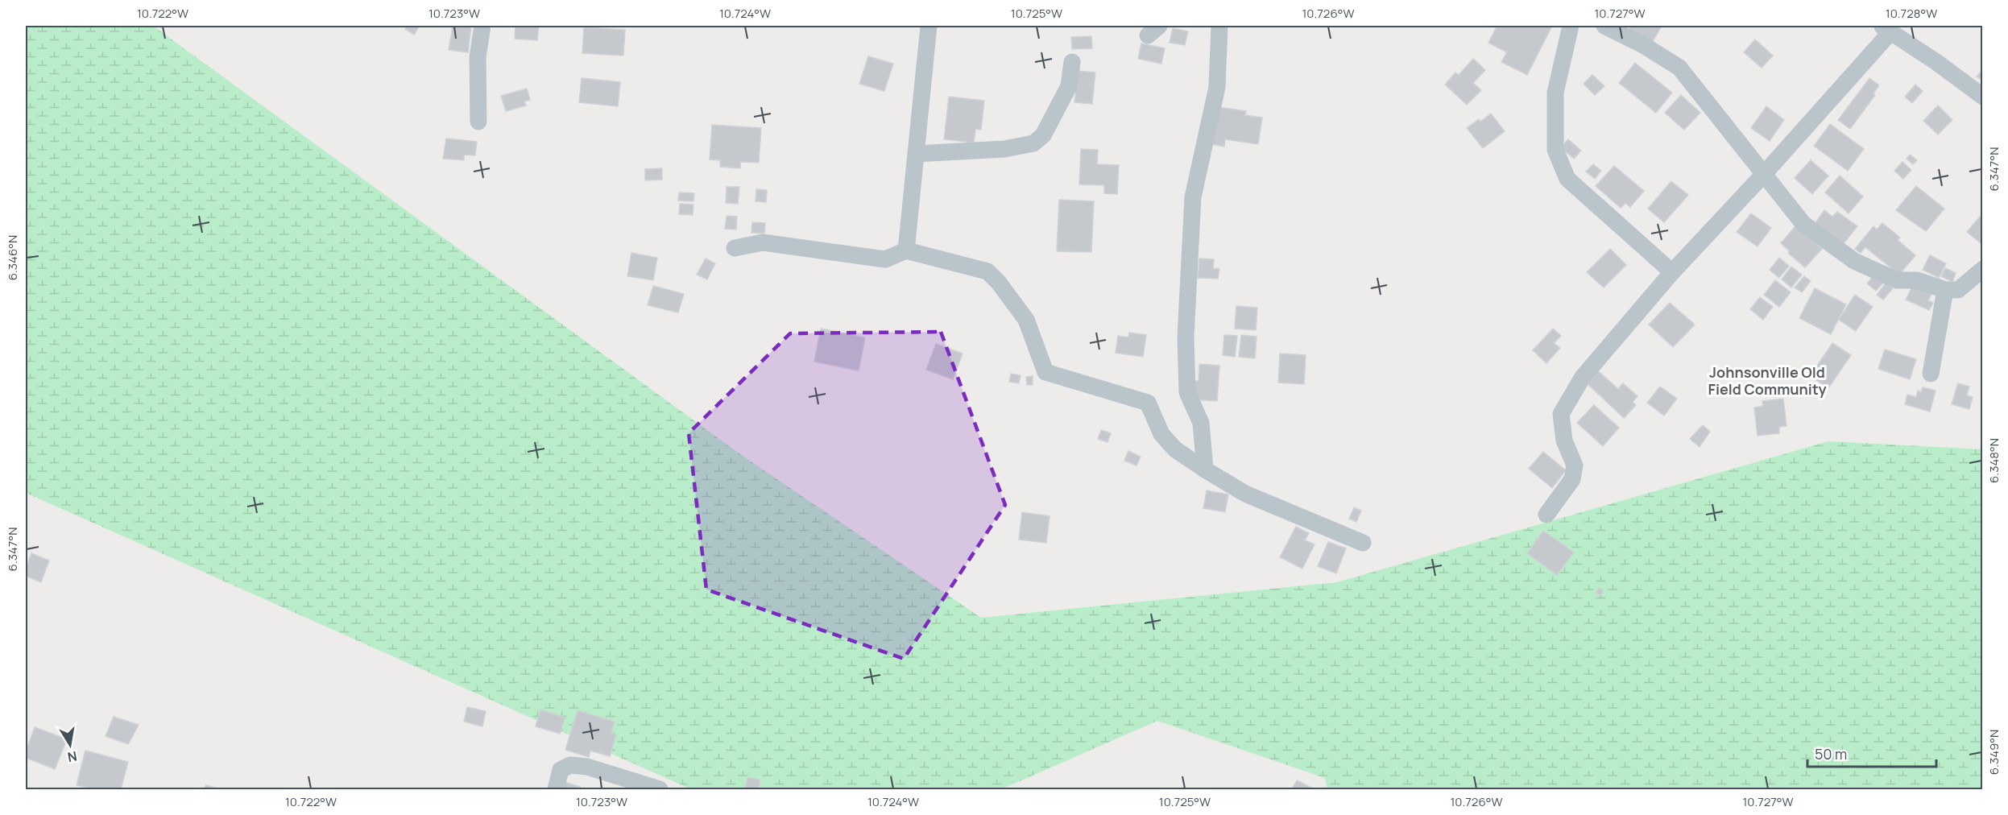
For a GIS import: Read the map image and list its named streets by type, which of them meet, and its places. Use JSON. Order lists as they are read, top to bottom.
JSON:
{
  "districts": ["Johnsonville Old Field Community"],
  "scale_bar": "50 m",
  "north": "bottom",
  "coordinates": [
    "10.722°W",
    "10.723°W",
    "10.724°W",
    "10.725°W",
    "10.726°W",
    "10.727°W",
    "10.728°W",
    "6.347°N",
    "6.346°N",
    "6.348°N",
    "6.349°N"
  ]
}
